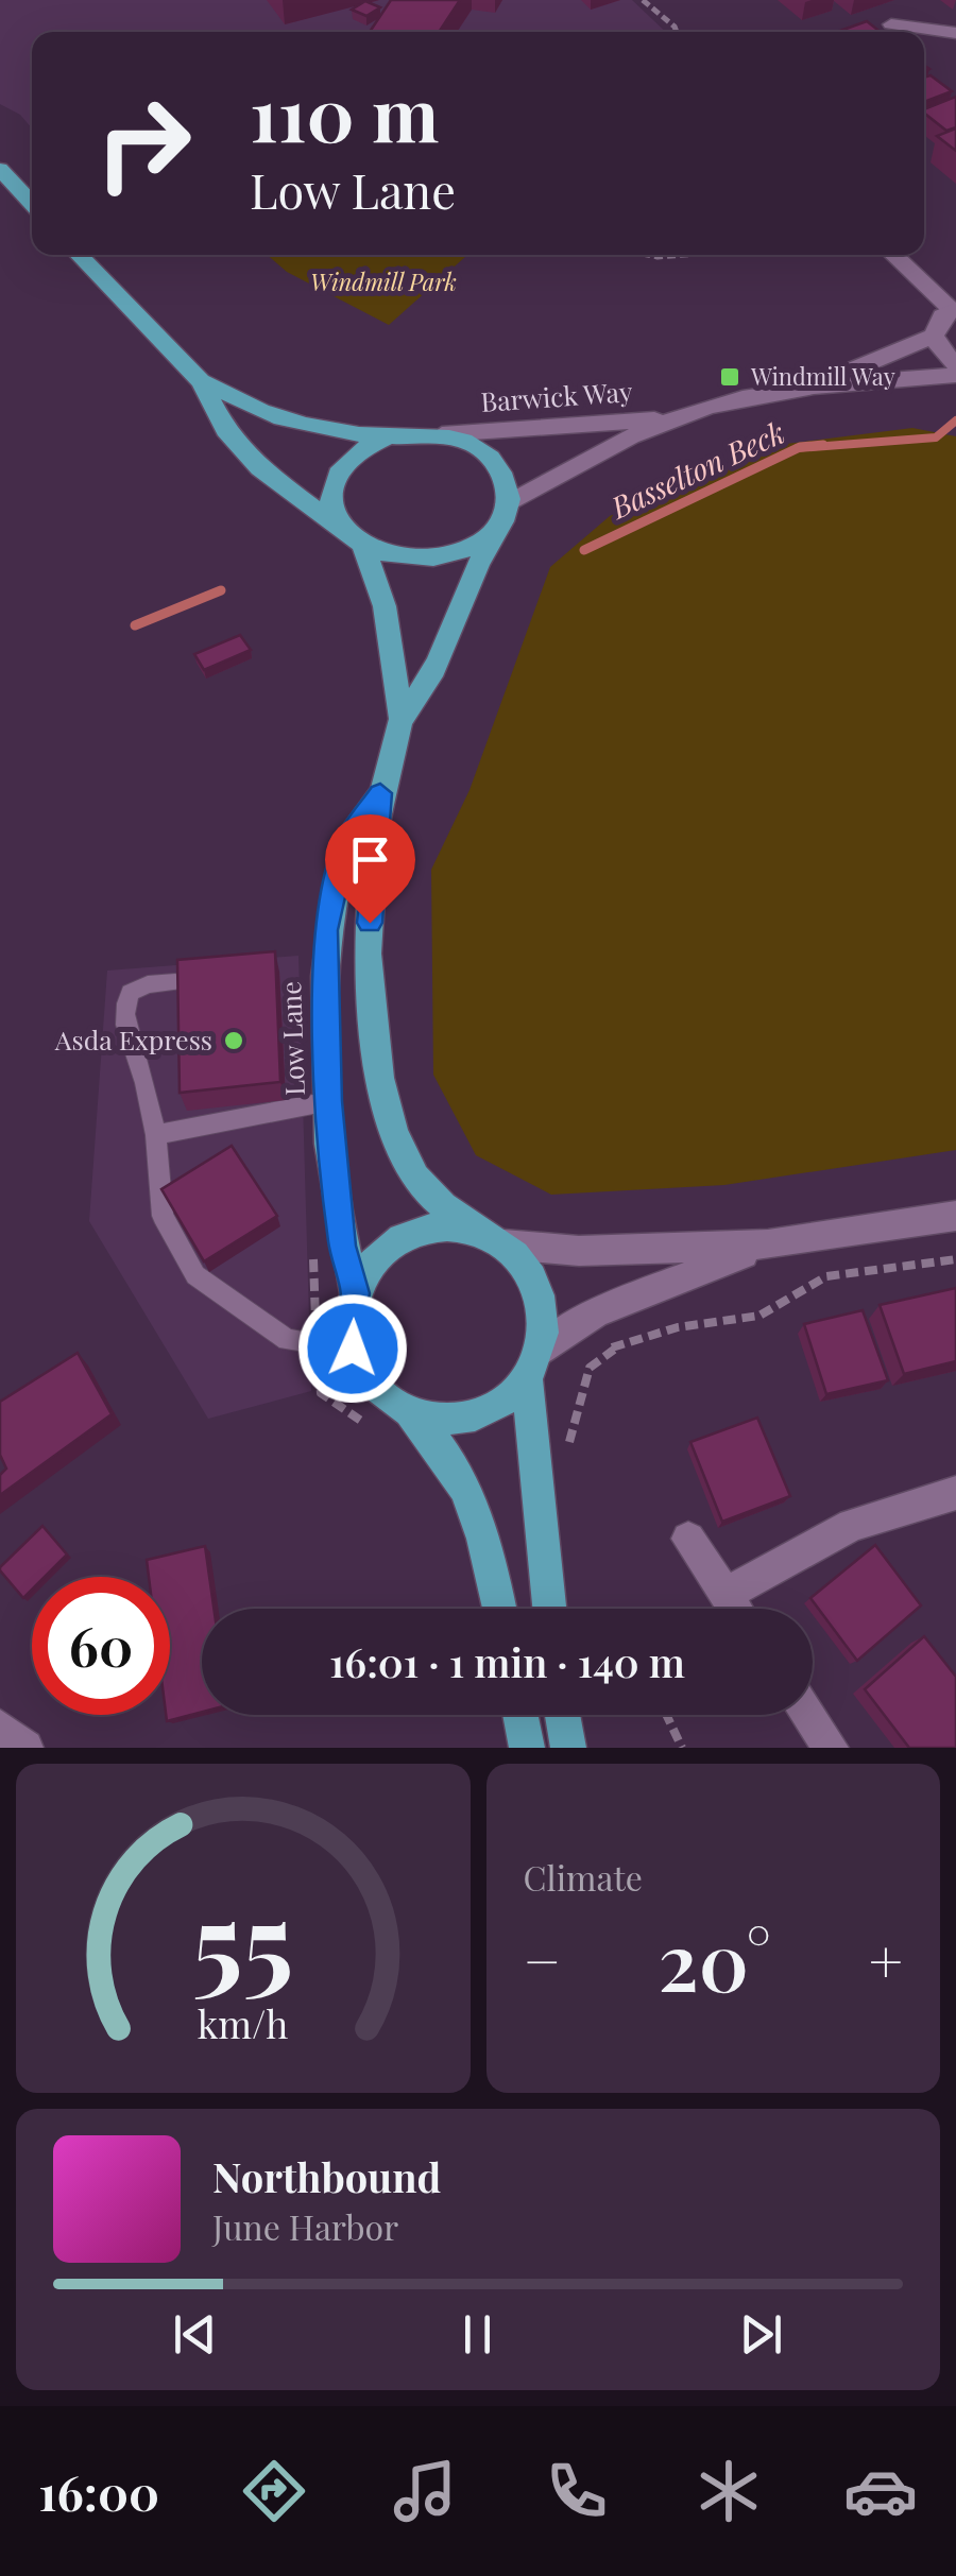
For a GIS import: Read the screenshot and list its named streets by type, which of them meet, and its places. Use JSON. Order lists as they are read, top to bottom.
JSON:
{
  "streets": {
    "main road": ["Low Lane"],
    "street": ["Barwick Way"]
  },
  "crossings": [
    ["Barwick Way", "Low Lane"]
  ],
  "water": ["Basselton Beck"],
  "parks": ["Windmill Park"],
  "places": {
    "transit": ["Windmill Way"],
    "other": ["Asda Express"]
  },
  "page": {
    "turn": ["110 m", "Low Lane"],
    "limit": "60",
    "trip": "16:01 · 1 min · 140 m",
    "tile": "Climate",
    "heat": ["−", "20°", "+"],
    "song": ["Northbound", "June Harbor"],
    "tabs": "16:00",
    "gauge": ["55", "km/h"]
  }
}
